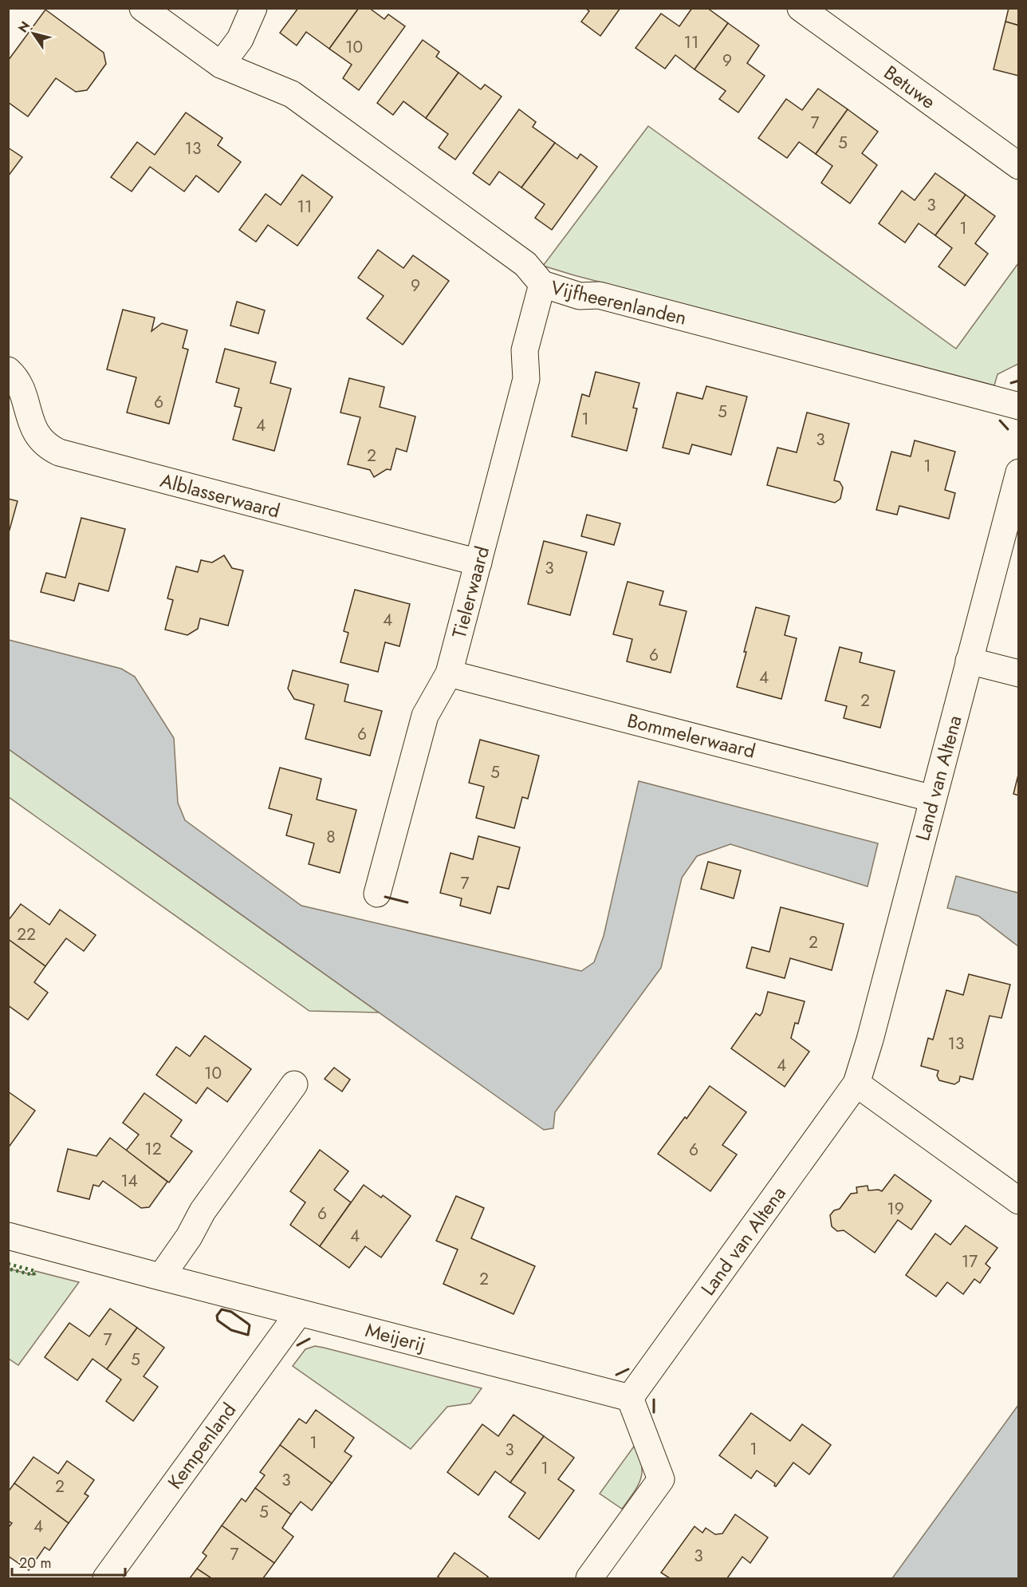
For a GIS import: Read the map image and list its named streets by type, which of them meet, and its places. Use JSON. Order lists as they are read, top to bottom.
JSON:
{
  "streets": {
    "street": [
      "Betuwe",
      "Vijfheerenlanden",
      "Alblasserwaard",
      "Tielerwaard",
      "Bommelerwaard",
      "Land van Altena",
      "Meijerij",
      "Kempenland"
    ]
  },
  "crossings": [
    ["Vijfheerenlanden", "Tielerwaard"],
    ["Alblasserwaard", "Tielerwaard"],
    ["Tielerwaard", "Bommelerwaard"],
    ["Bommelerwaard", "Land van Altena"],
    ["Land van Altena", "Meijerij"],
    ["Meijerij", "Kempenland"]
  ],
  "house_numbers": [
    "11",
    "10",
    "9",
    "7",
    "5",
    "13",
    "3",
    "11",
    "1",
    "9",
    "6",
    "5",
    "1",
    "4",
    "3",
    "2",
    "1",
    "3",
    "4",
    "6",
    "4",
    "2",
    "6",
    "5",
    "8",
    "7",
    "22",
    "2",
    "13",
    "4",
    "10",
    "12",
    "6",
    "14",
    "19",
    "6",
    "4",
    "17",
    "2",
    "7",
    "5",
    "1",
    "1",
    "3",
    "1",
    "3",
    "2",
    "5",
    "4",
    "7",
    "3"
  ],
  "scale_bar": "20 m",
  "north": "top left"
}
